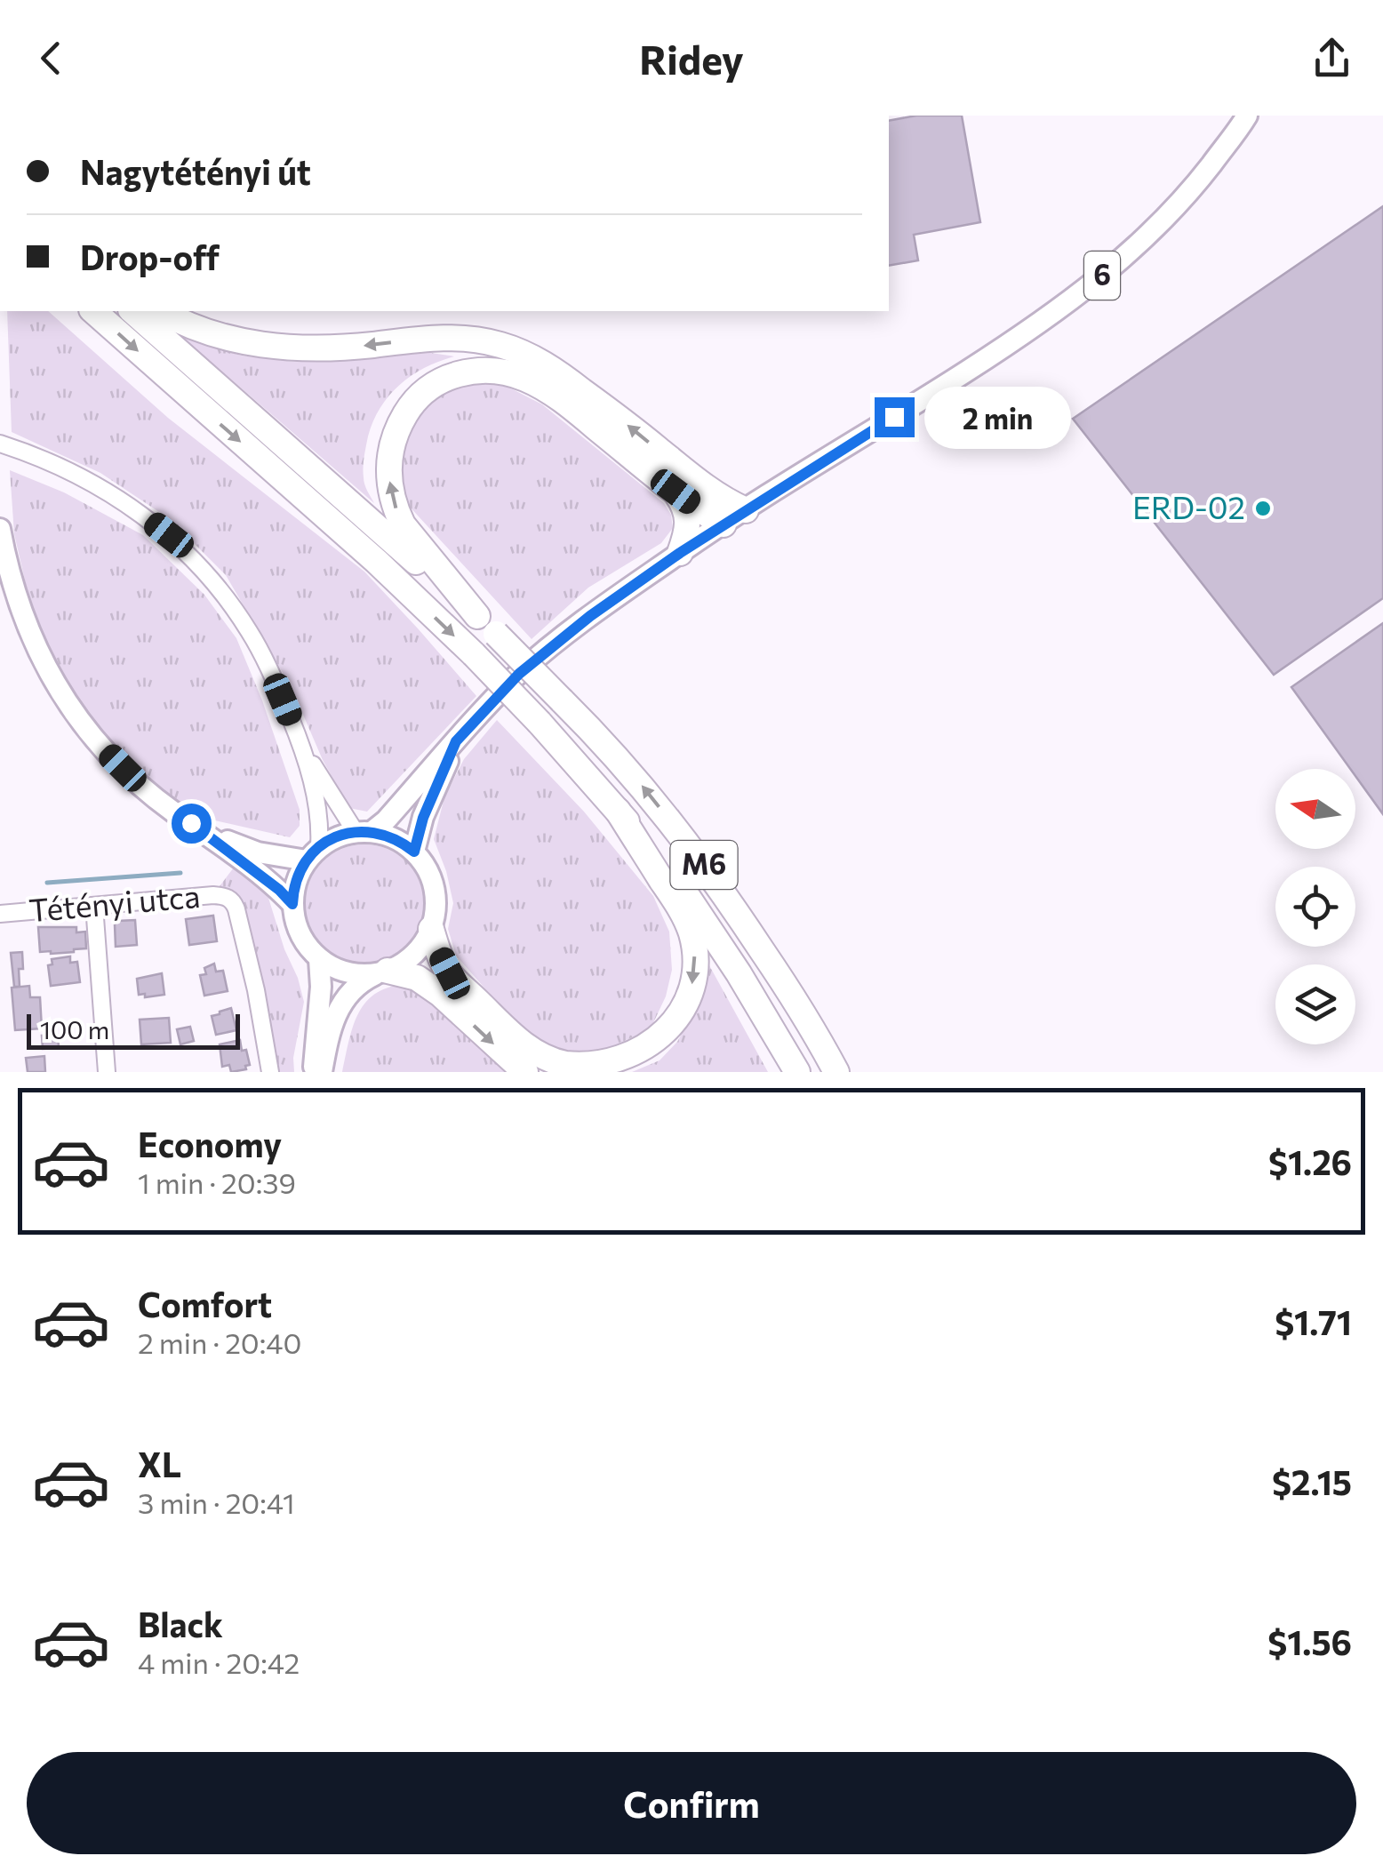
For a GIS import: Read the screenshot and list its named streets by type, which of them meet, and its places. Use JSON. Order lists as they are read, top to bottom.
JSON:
{
  "streets": {
    "highway": ["M6"],
    "main road": ["6"],
    "street": ["Tétényi utca"]
  },
  "places": ["ERD-02"],
  "scale_bar": "100 m",
  "north": "left",
  "page": {
    "header": "Ridey",
    "banner": ["Nagytétényi út", "Drop-off"],
    "bubble": "2 min",
    "scale": "100 m",
    "list": [
      {
        "name": "Economy",
        "note": "1 min · 20:39",
        "value": "$1.26"
      },
      {
        "name": "Comfort",
        "note": "2 min · 20:40",
        "value": "$1.71"
      },
      {
        "name": "XL",
        "note": "3 min · 20:41",
        "value": "$2.15"
      },
      {
        "name": "Black",
        "note": "4 min · 20:42",
        "value": "$1.56"
      }
    ],
    "buttons": "Confirm"
  }
}
